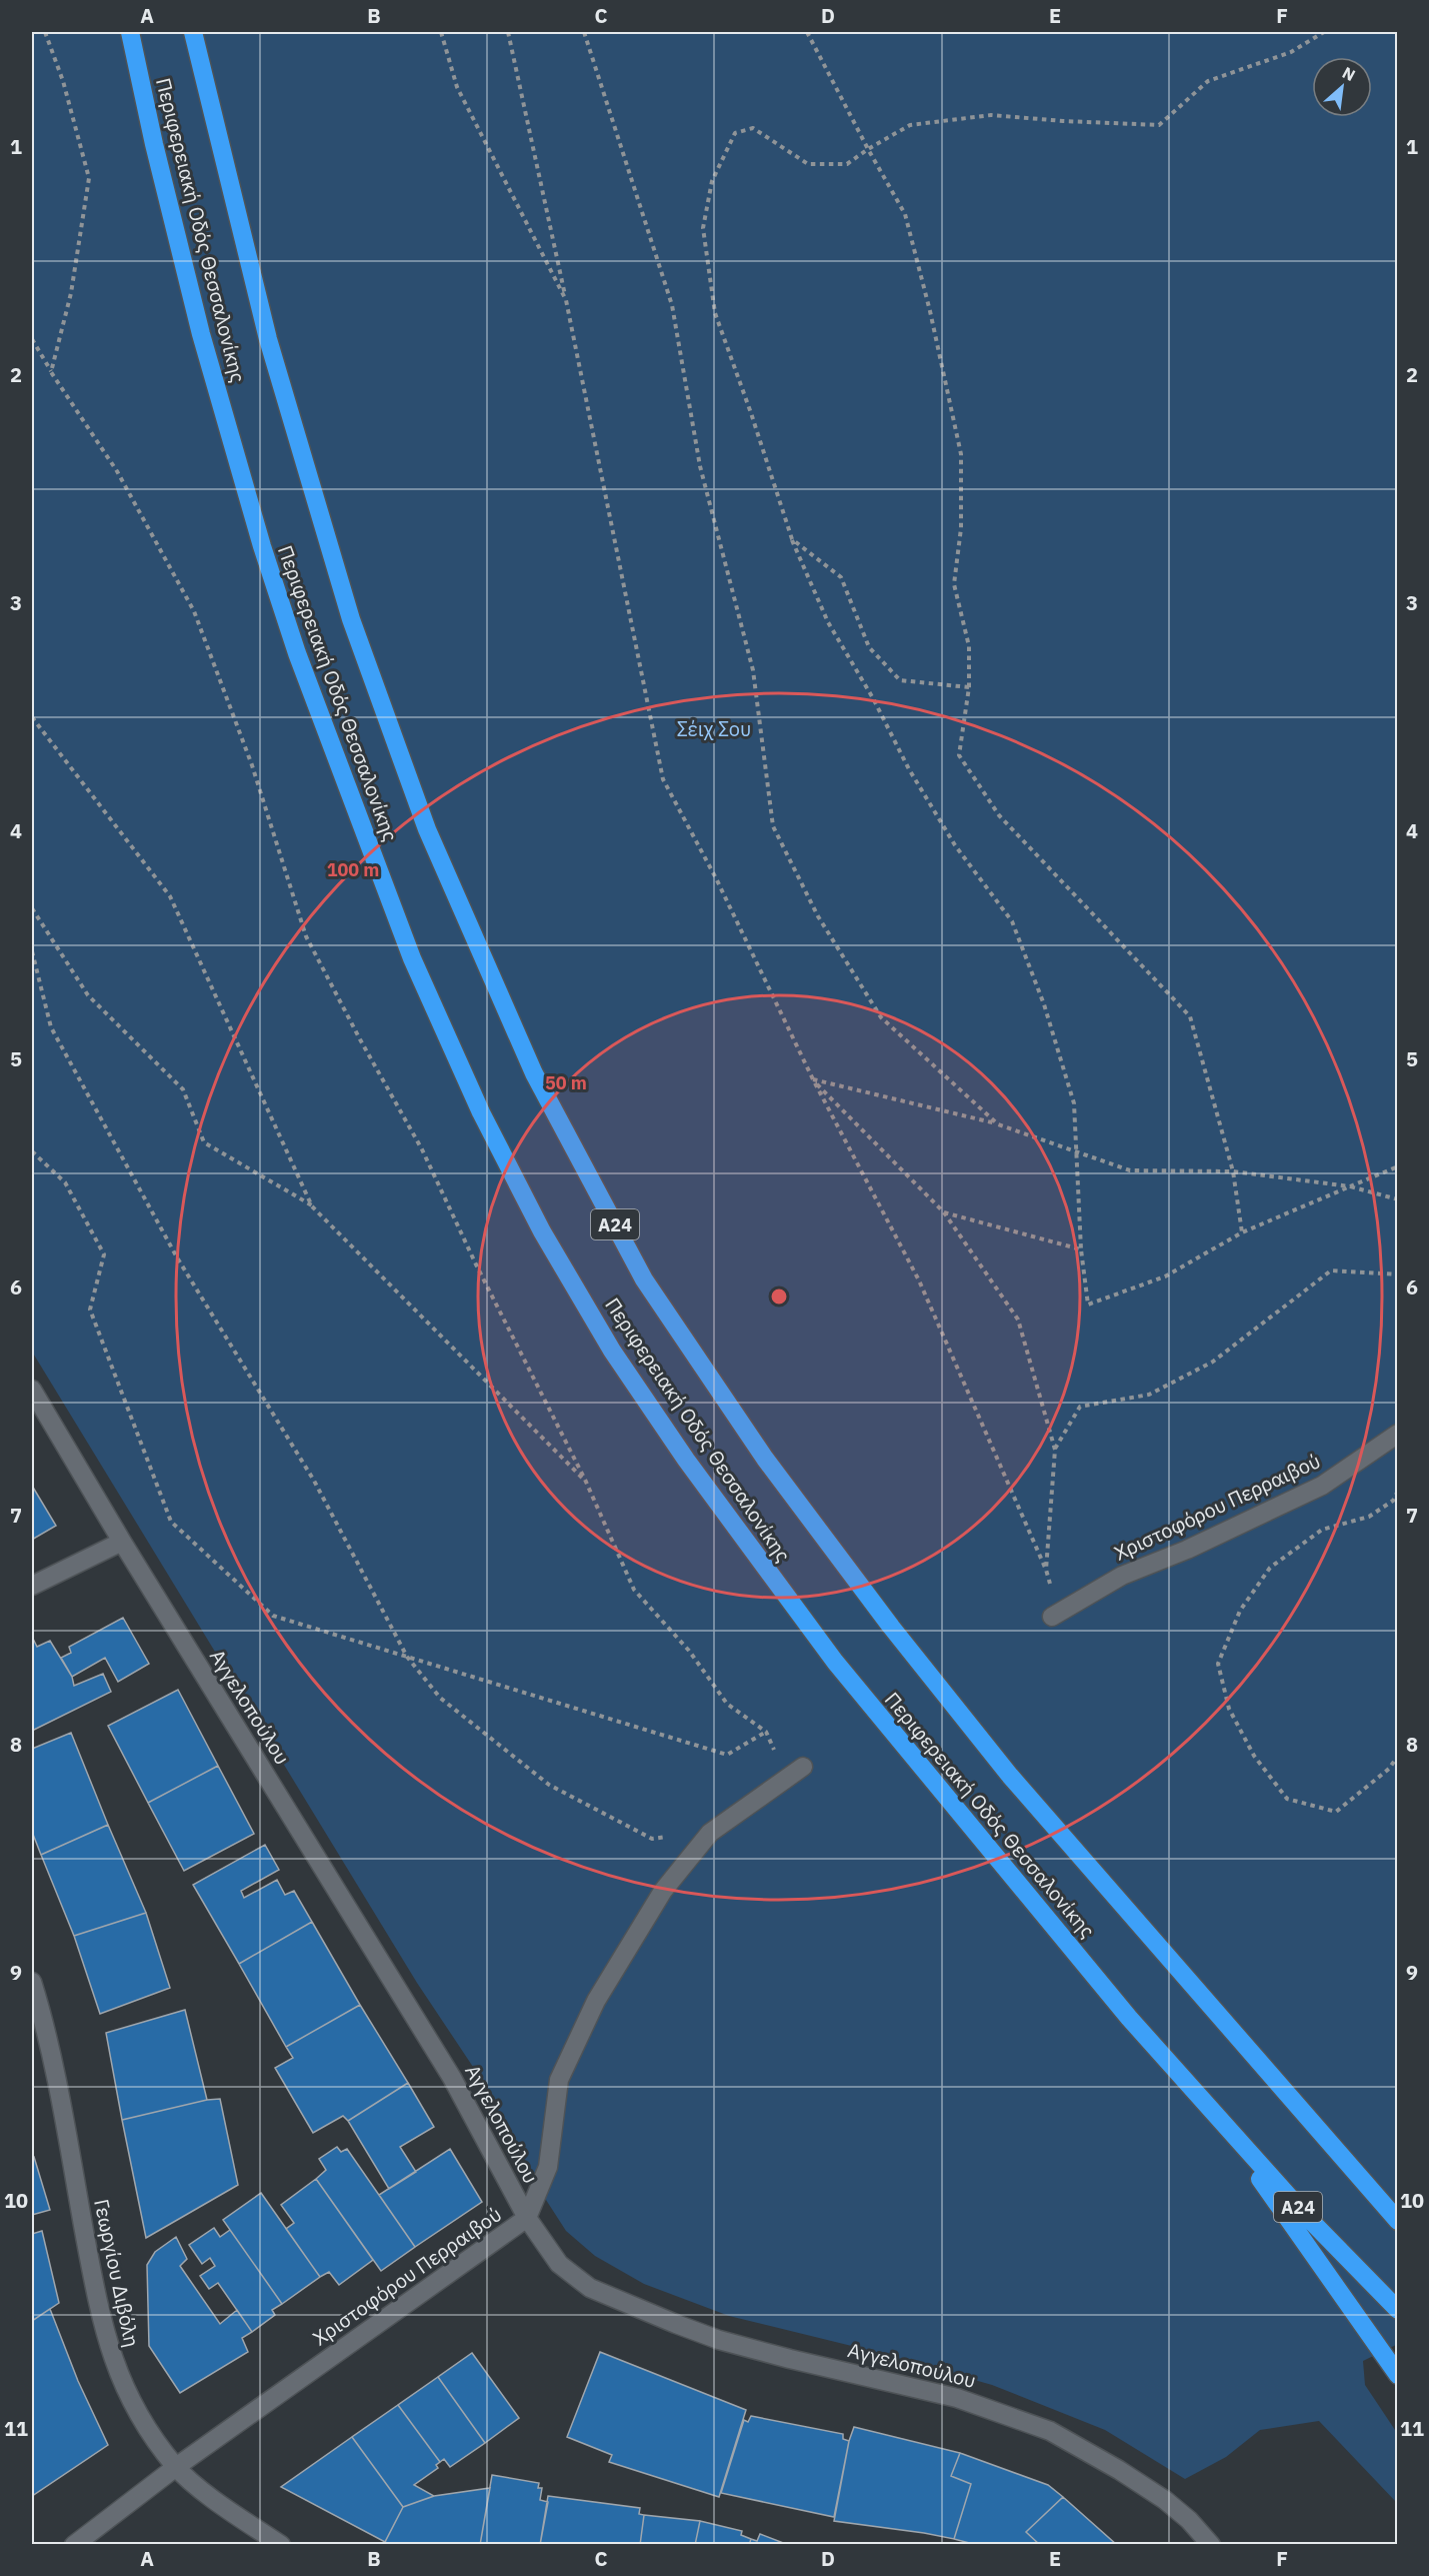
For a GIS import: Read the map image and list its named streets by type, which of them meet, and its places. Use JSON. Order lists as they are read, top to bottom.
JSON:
{
  "streets": {
    "highway": ["Περιφερειακή Οδός Θεσσαλονίκης", "Α24"],
    "street": ["Χριστοφόρου Περραιβού", "Αγγελοπούλου", "Γεωργίου Διβόλη"]
  },
  "crossings": [
    ["Χριστοφόρου Περραιβού", "Αγγελοπούλου"],
    ["Χριστοφόρου Περραιβού", "Γεωργίου Διβόλη"]
  ],
  "parks": ["Σέιχ Σου"],
  "north": "top right",
  "grid": {
    "columns": [
      "A",
      "B",
      "C",
      "D",
      "E",
      "F"
    ],
    "rows": [
      "1",
      "2",
      "3",
      "4",
      "5",
      "6",
      "7",
      "8",
      "9",
      "10",
      "11"
    ]
  },
  "rings": ["100 m", "50 m"]
}
